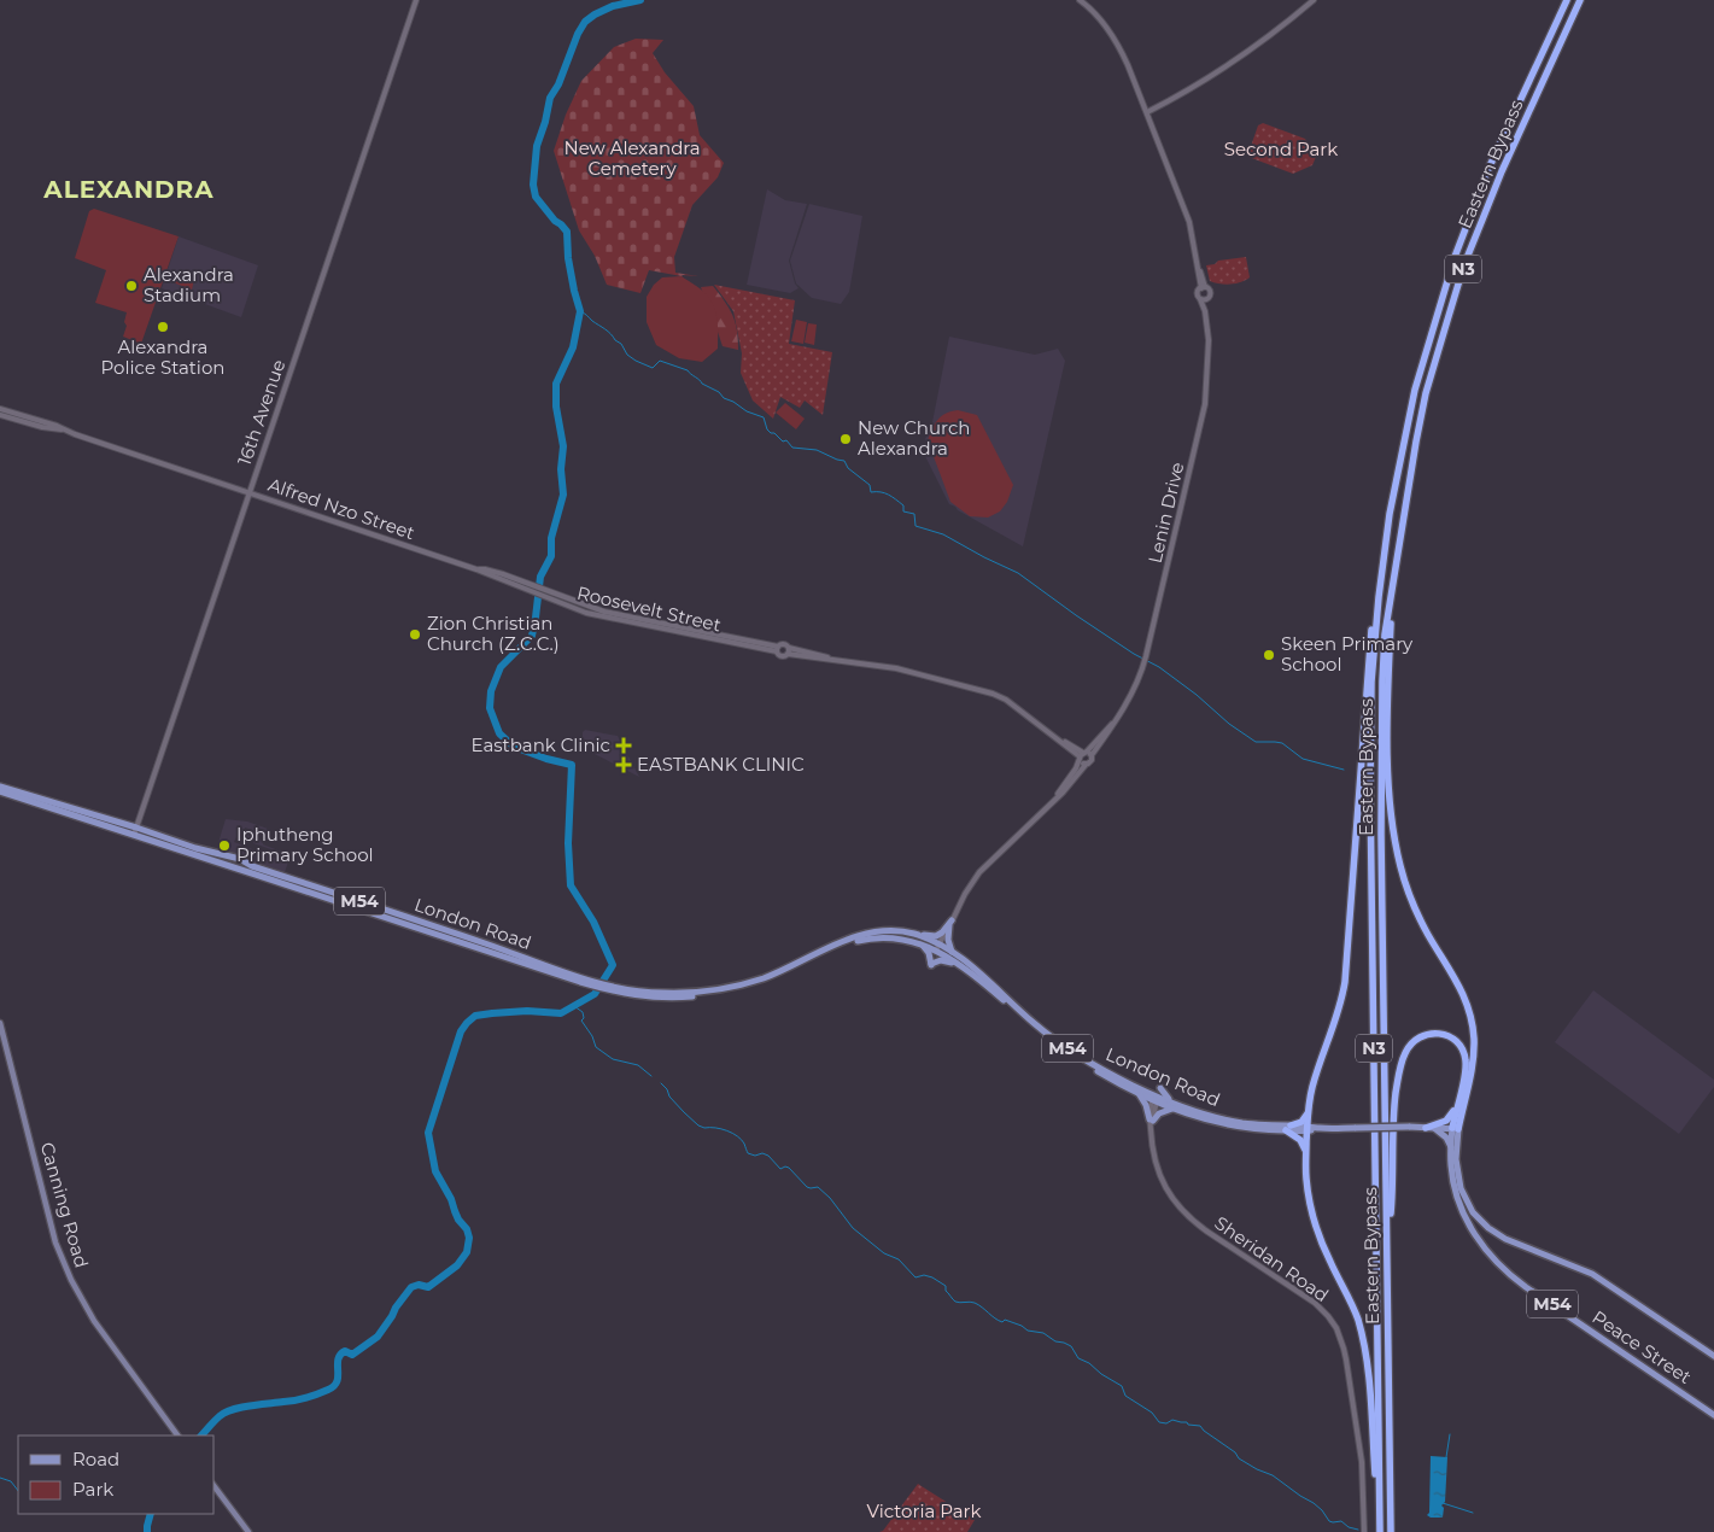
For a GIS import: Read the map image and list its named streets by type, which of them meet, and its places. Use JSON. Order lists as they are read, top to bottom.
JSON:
{
  "streets": {
    "highway": ["Eastern Bypass", "N3"],
    "main road": [
      "M54",
      "London Road",
      "Canning Road",
      "Peace Street"
    ],
    "street": [
      "16th Avenue",
      "Alfred Nzo Street",
      "Lenin Drive",
      "Roosevelt Street",
      "Sheridan Road"
    ]
  },
  "crossings": [
    ["16th Avenue", "Alfred Nzo Street"],
    ["16th Avenue", "London Road"],
    ["Alfred Nzo Street", "Roosevelt Street"],
    ["M54", "London Road"],
    ["M54", "Peace Street"],
    ["London Road", "Sheridan Road"]
  ],
  "districts": ["ALEXANDRA"],
  "parks": ["New Alexandra Cemetery", "Second Park", "Victoria Park"],
  "places": {
    "other": [
      "Alexandra Stadium",
      "Alexandra Police Station",
      "New Church Alexandra",
      "Zion Christian Church (Z.C.C.)",
      "Skeen Primary School",
      "Iphutheng Primary School"
    ],
    "health": ["Eastbank Clinic", "EASTBANK CLINIC"]
  },
  "legend": ["Road", "Park"]
}
